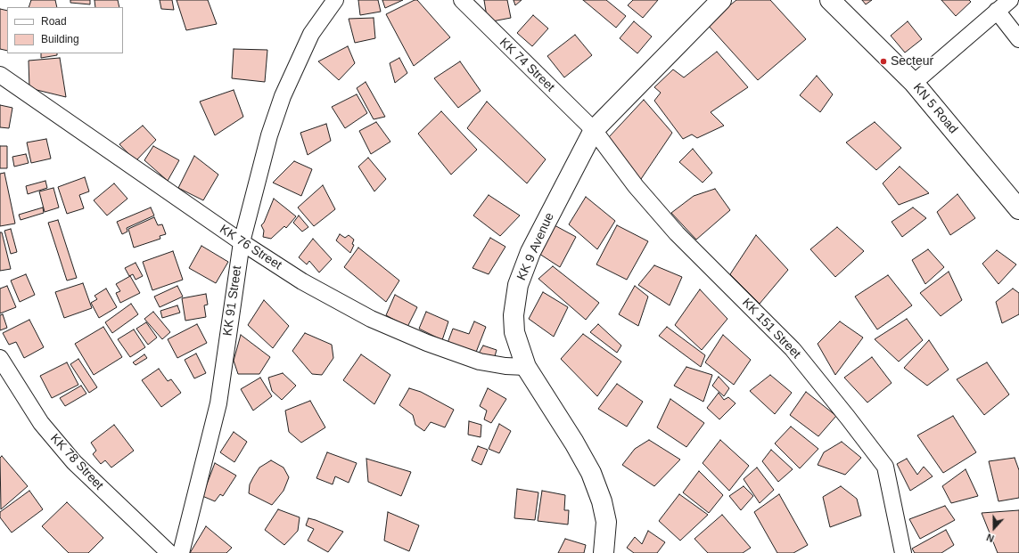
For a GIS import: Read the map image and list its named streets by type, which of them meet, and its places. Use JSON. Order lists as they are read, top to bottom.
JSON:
{
  "streets": {
    "main road": ["KN 5 Road", "KK 9 Avenue"],
    "street": [
      "KK 74 Street",
      "KK 76 Street",
      "KK 91 Street",
      "KK 151 Street",
      "KK 78 Street"
    ]
  },
  "crossings": [
    ["KK 74 Street", "KK 9 Avenue"],
    ["KK 74 Street", "KK 151 Street"],
    ["KK 9 Avenue", "KK 76 Street"],
    ["KK 9 Avenue", "KK 151 Street"],
    ["KK 76 Street", "KK 91 Street"]
  ],
  "places": ["Secteur"],
  "legend": ["Road", "Building"],
  "north": "bottom"
}
